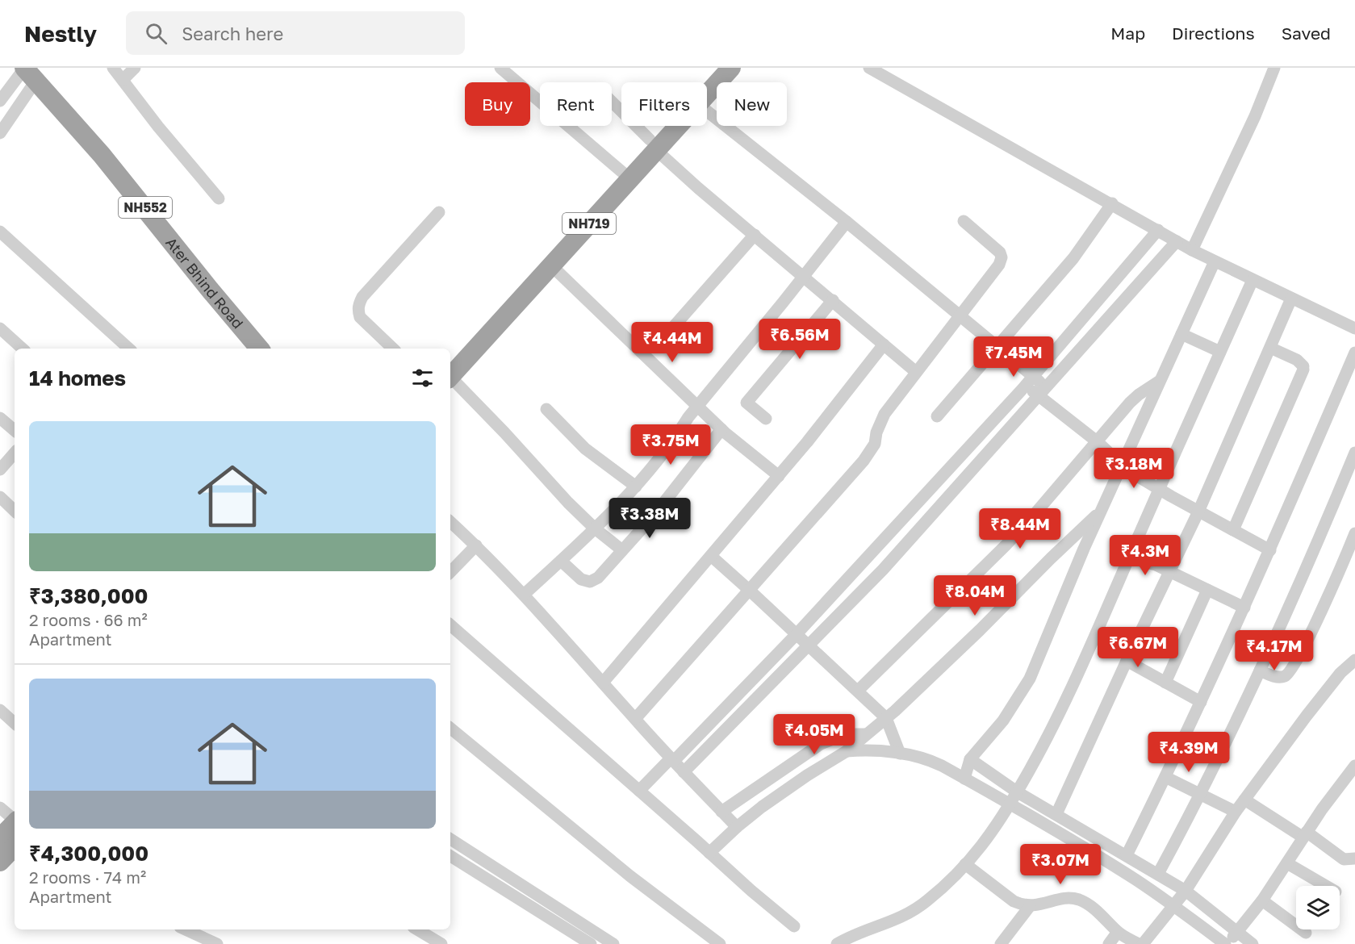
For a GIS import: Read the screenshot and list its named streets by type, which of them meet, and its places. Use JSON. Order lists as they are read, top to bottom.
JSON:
{
  "streets": {
    "highway": ["NH552", "NH719", "Ater Bhind Road"]
  },
  "page": {
    "header": "Nestly",
    "search": "Search here",
    "nav": ["Map", "Directions", "Saved"],
    "chip": [
      "Buy",
      "Rent",
      "Filters",
      "New"
    ],
    "price": [
      "₹6.56M",
      "₹4.44M",
      "₹7.45M",
      "₹3.75M",
      "₹3.18M",
      "₹3.38M",
      "₹8.44M",
      "₹4.3M",
      "₹8.04M",
      "₹6.67M",
      "₹4.17M",
      "₹4.05M",
      "₹4.39M",
      "₹3.07M"
    ],
    "heading": "14 homes",
    "list": [
      {
        "name": "₹3,380,000",
        "note": "2 rooms · 66 m² · Apartment"
      },
      {
        "name": "₹4,300,000",
        "note": "2 rooms · 74 m² · Apartment"
      }
    ]
  }
}
